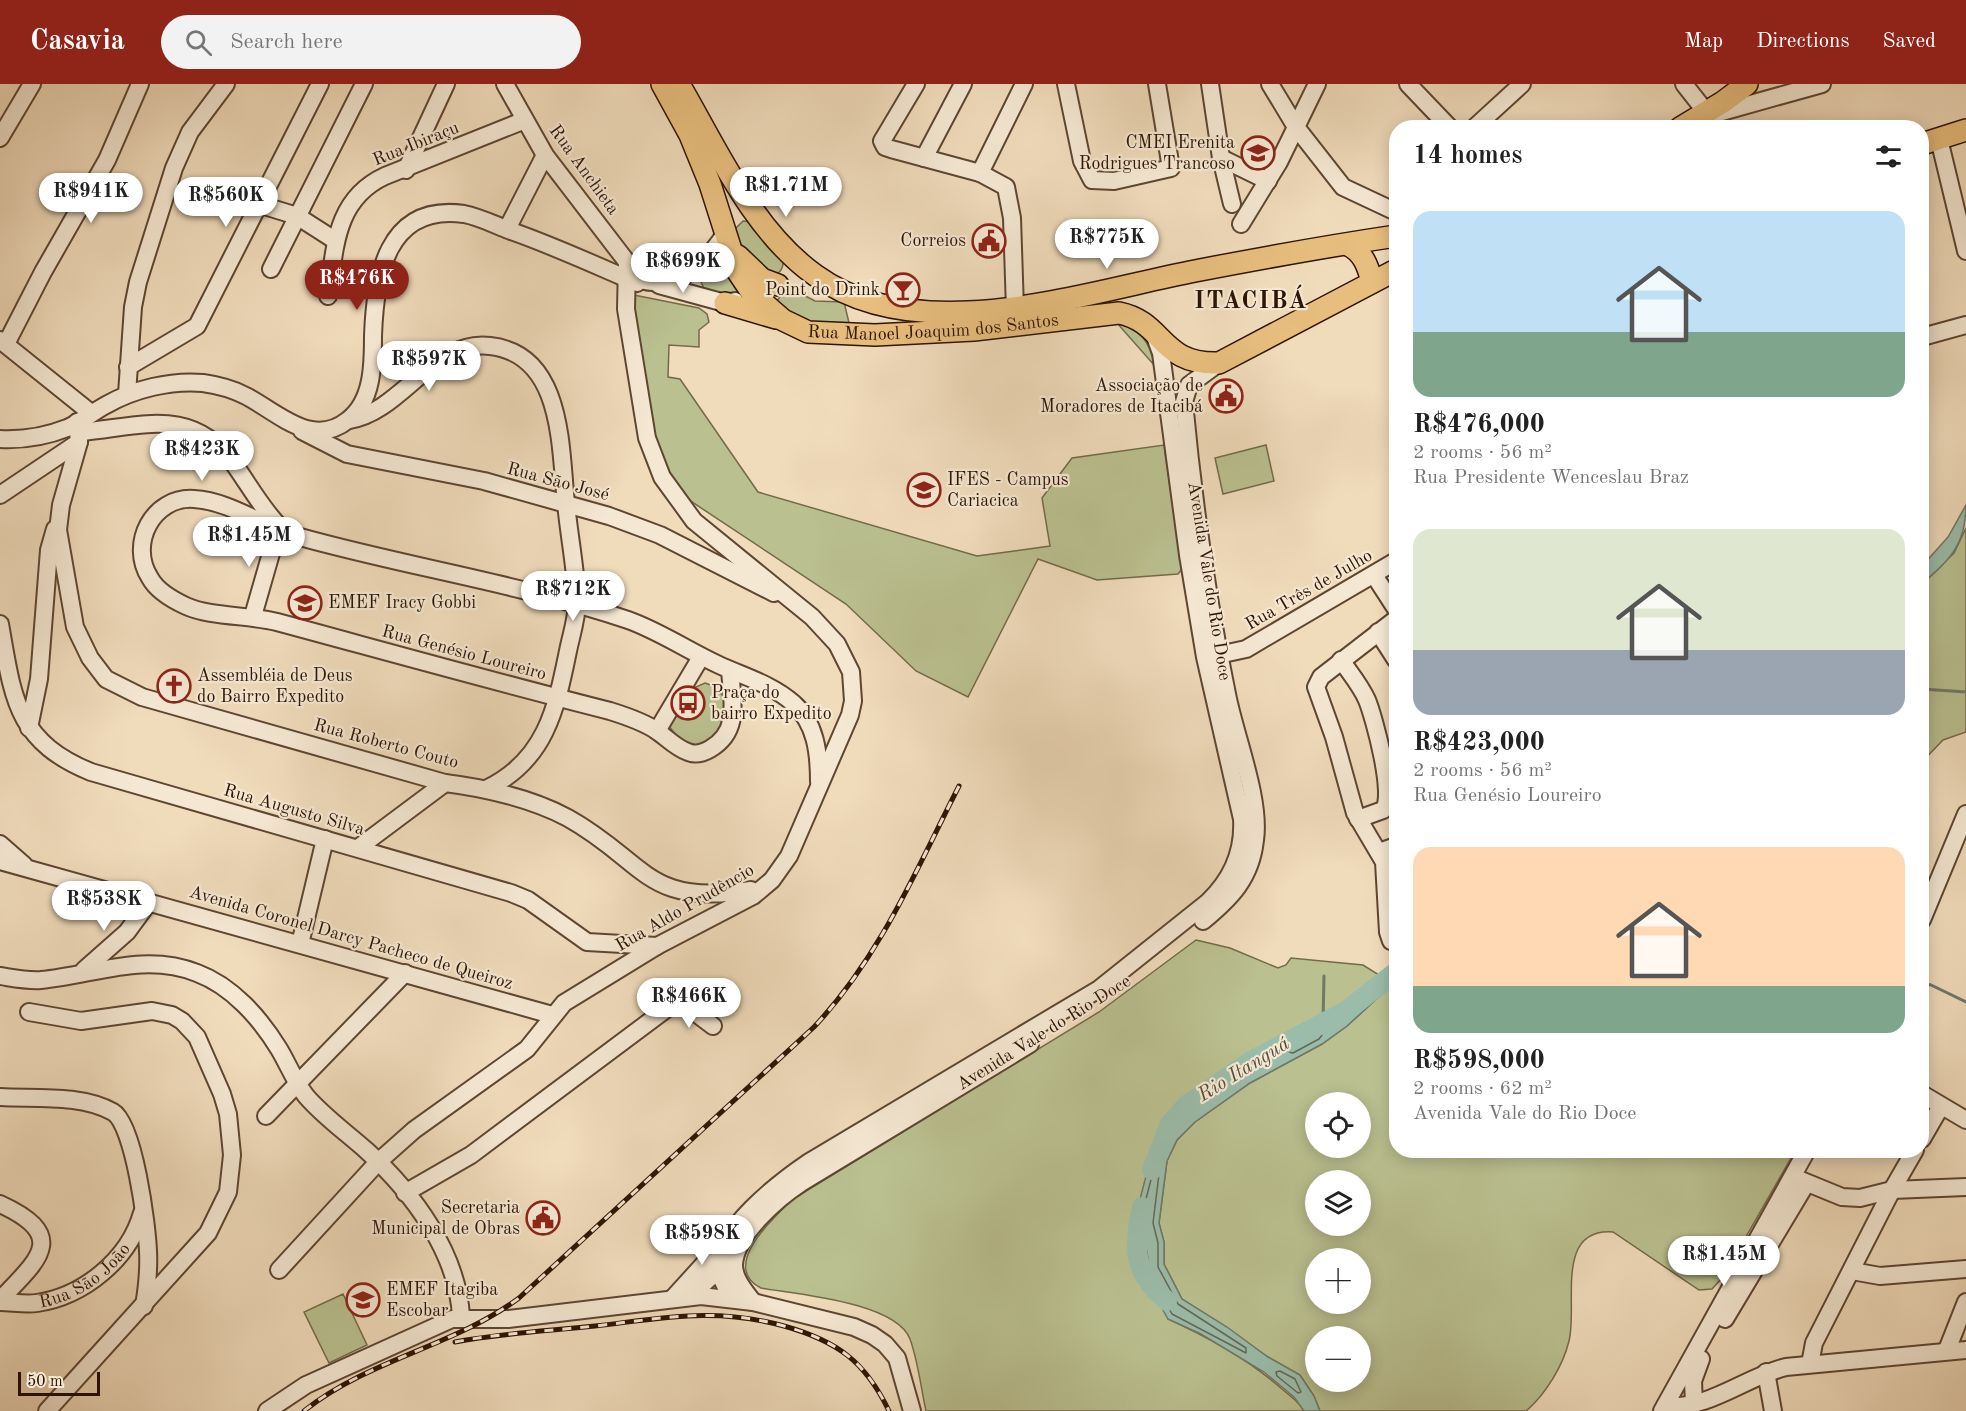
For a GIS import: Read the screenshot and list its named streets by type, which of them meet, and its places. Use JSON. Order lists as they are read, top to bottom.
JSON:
{
  "streets": {
    "main road": ["Rua Manoel Joaquim dos Santos", "Avenida Vale do Rio Doce"],
    "street": [
      "Rua Ibiraçu",
      "Rua Anchieta",
      "Rua São José",
      "Rua Três de Julho",
      "Rua Genésio Loureiro",
      "Rua Roberto Couto",
      "Rua Augusto Silva",
      "Rua Aldo Prudêncio",
      "Avenida Coronel Darcy Pacheco de Queiroz",
      "Rua São João"
    ]
  },
  "crossings": [
    ["Rua Ibiraçu", "Rua Anchieta"],
    ["Rua Anchieta", "Rua Aldo Prudêncio"],
    ["Rua Manoel Joaquim dos Santos", "Avenida Vale do Rio Doce"],
    ["Rua São José", "Rua Roberto Couto"],
    ["Rua São José", "Rua Aldo Prudêncio"],
    ["Avenida Vale do Rio Doce", "Rua Três de Julho"],
    ["Rua Genésio Loureiro", "Rua Aldo Prudêncio"],
    ["Rua Roberto Couto", "Rua Aldo Prudêncio"],
    ["Rua Augusto Silva", "Rua Aldo Prudêncio"],
    ["Rua Aldo Prudêncio", "Avenida Coronel Darcy Pacheco de Queiroz"]
  ],
  "districts": ["ITACIBÁ"],
  "water": ["Rio Itanguá"],
  "places": {
    "school or university": [
      "CMEI Erenita Rodrigues Trancoso",
      "IFES - Campus Cariacica",
      "EMEF Iracy Gobbi",
      "EMEF Itagiba Escobar"
    ],
    "public building": ["Correios", "Associação de Moradores de Itacibá", "Secretaria Municipal de Obras"],
    "bar": ["Point do Drink"],
    "church": ["Assembléia de Deus do Bairro Expedito"],
    "bus stop": ["Praça do bairro Expedito"]
  },
  "scale_bar": "50 m",
  "page": {
    "header": "Casavia",
    "search": "Search here",
    "nav": ["Map", "Directions", "Saved"],
    "heading": "14 homes",
    "price": [
      "R$1.71M",
      "R$941K",
      "R$560K",
      "R$775K",
      "R$699K",
      "R$476K",
      "R$597K",
      "R$423K",
      "R$1.45M",
      "R$712K",
      "R$538K",
      "R$466K",
      "R$598K",
      "R$1.45M"
    ],
    "list": [
      {
        "name": "R$476,000",
        "note": "2 rooms · 56 m² · Rua Presidente Wenceslau Braz"
      },
      {
        "name": "R$423,000",
        "note": "2 rooms · 56 m² · Rua Genésio Loureiro"
      },
      {
        "name": "R$598,000",
        "note": "2 rooms · 62 m² · Avenida Vale do Rio Doce"
      }
    ],
    "map_buttons": ["+", "−"],
    "scale": "50 m"
  }
}
